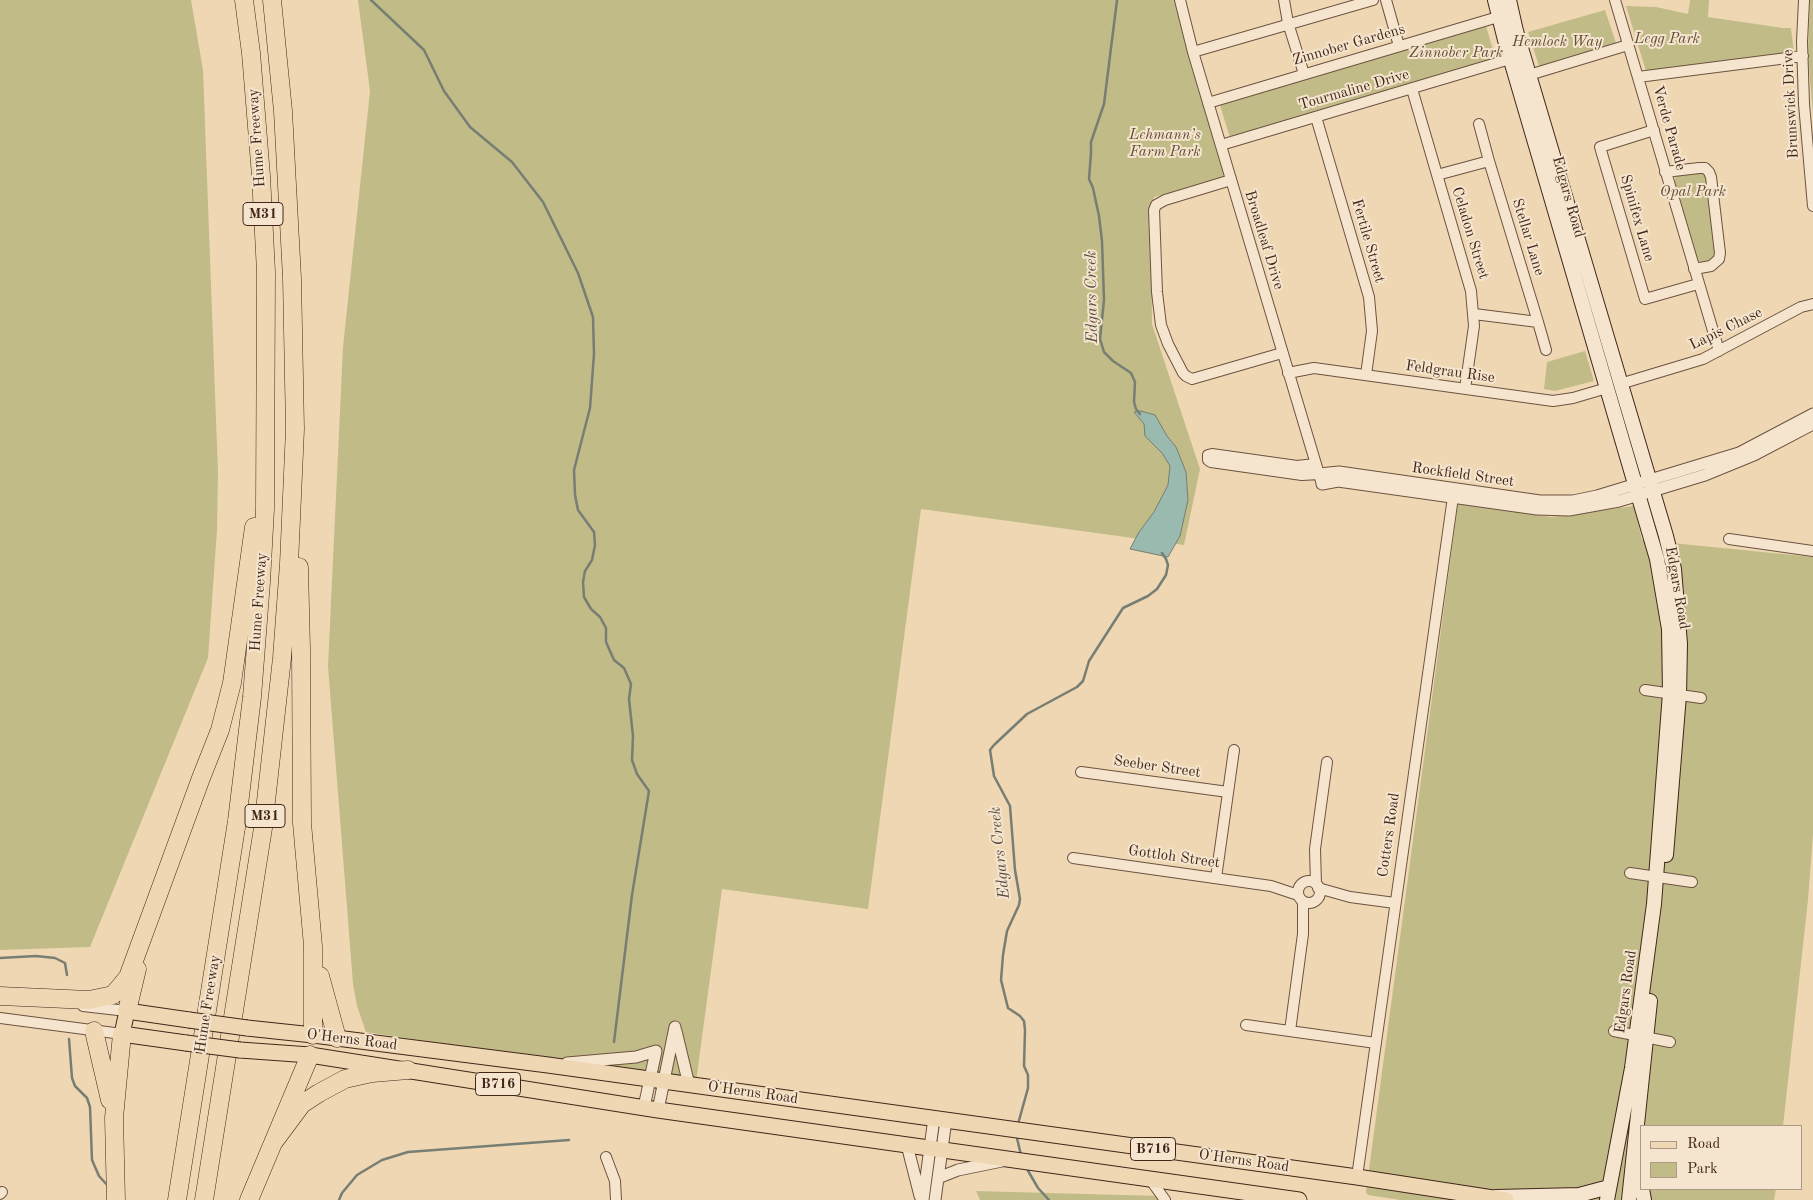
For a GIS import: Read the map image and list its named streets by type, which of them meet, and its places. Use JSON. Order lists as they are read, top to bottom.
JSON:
{
  "streets": {
    "highway": ["Hume Freeway", "M31"],
    "main road": ["Edgars Road", "O'Herns Road", "B716"],
    "street": [
      "Zinnober Gardens",
      "Tourmaline Drive",
      "Brunswick Drive",
      "Verde Parade",
      "Spinifex Lane",
      "Celadon Street",
      "Stellar Lane",
      "Broadleaf Drive",
      "Fertile Street",
      "Lapis Chase",
      "Feldgrau Rise",
      "Rockfield Street",
      "Seeber Street",
      "Cotters Road",
      "Gottloh Street"
    ]
  },
  "crossings": [
    ["Zinnober Gardens", "Edgars Road"],
    ["Zinnober Gardens", "Broadleaf Drive"],
    ["Tourmaline Drive", "Edgars Road"],
    ["Tourmaline Drive", "Celadon Street"],
    ["Tourmaline Drive", "Broadleaf Drive"],
    ["Tourmaline Drive", "Fertile Street"],
    ["Verde Parade", "Spinifex Lane"],
    ["Verde Parade", "Lapis Chase"],
    ["Edgars Road", "Lapis Chase"],
    ["Edgars Road", "Feldgrau Rise"],
    ["Edgars Road", "Rockfield Street"],
    ["Celadon Street", "Feldgrau Rise"],
    ["Broadleaf Drive", "Feldgrau Rise"],
    ["Broadleaf Drive", "Rockfield Street"],
    ["Fertile Street", "Feldgrau Rise"],
    ["Lapis Chase", "Feldgrau Rise"],
    ["Rockfield Street", "Cotters Road"],
    ["Cotters Road", "Gottloh Street"],
    ["Cotters Road", "O'Herns Road"]
  ],
  "water": ["Edgars Creek"],
  "parks": [
    "Legg Park",
    "Hemlock Way",
    "Zinnober Park",
    "Lehmann’s Farm Park",
    "Opal Park"
  ],
  "legend": ["Road", "Park"]
}
